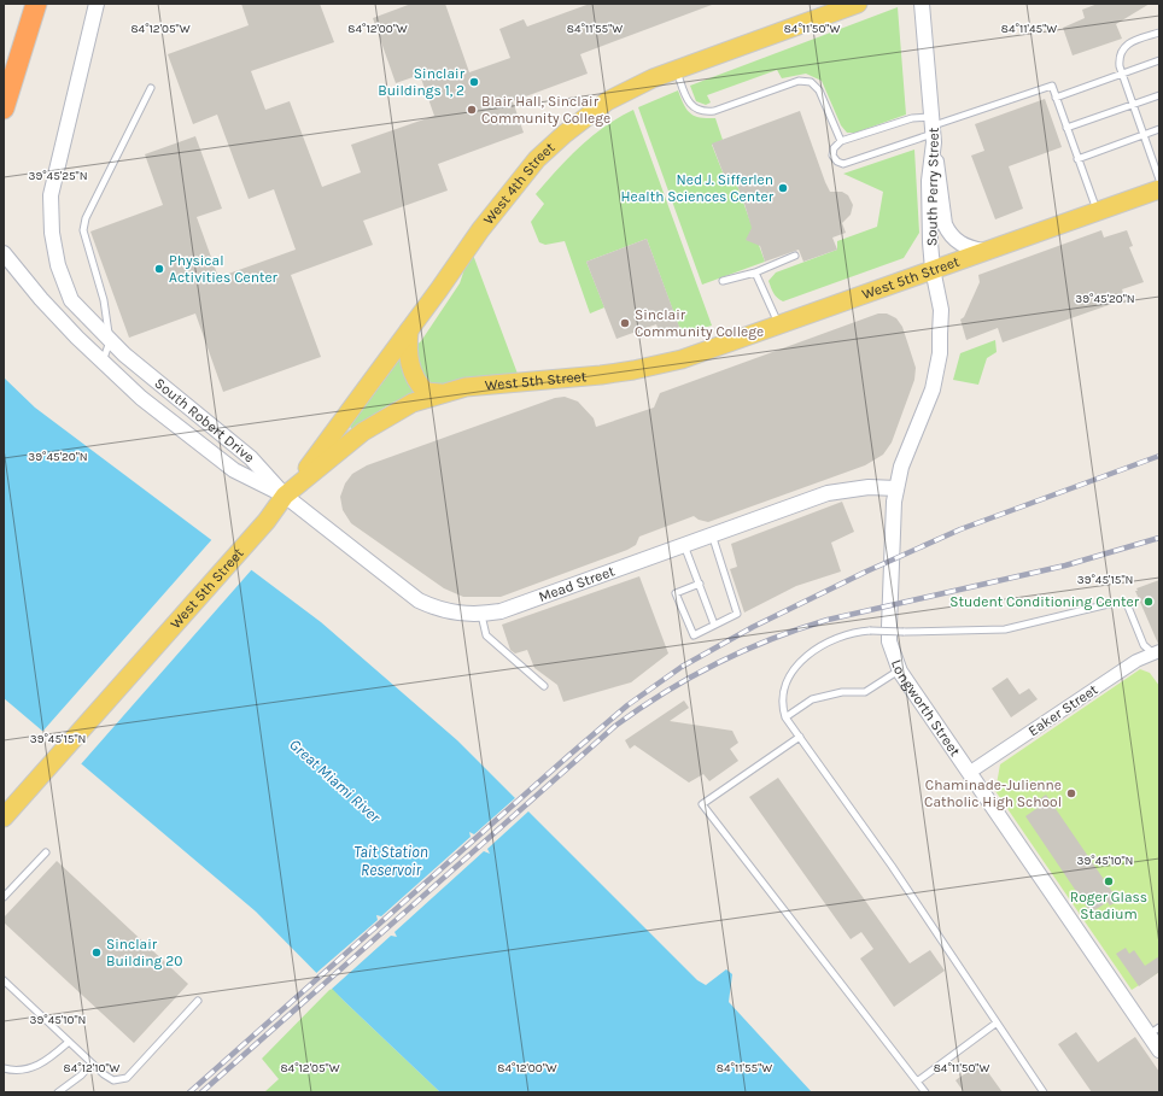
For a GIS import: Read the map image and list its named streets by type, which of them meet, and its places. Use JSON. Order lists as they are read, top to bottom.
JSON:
{
  "streets": {
    "main road": ["West 4th Street", "West 5th Street"],
    "street": [
      "South Perry Street",
      "South Robert Drive",
      "Mead Street",
      "Longworth Street",
      "Eaker Street"
    ]
  },
  "crossings": [
    ["West 4th Street", "West 5th Street"],
    ["West 4th Street", "South Robert Drive"],
    ["West 4th Street", "Mead Street"],
    ["South Perry Street", "West 5th Street"],
    ["South Perry Street", "Longworth Street"],
    ["West 5th Street", "South Robert Drive"],
    ["West 5th Street", "Mead Street"],
    ["South Robert Drive", "Mead Street"],
    ["Mead Street", "Longworth Street"],
    ["Longworth Street", "Eaker Street"]
  ],
  "water": ["Great Miami River", "Tait Station Reservoir"],
  "places": [
    "Sinclair Buildings 1, 2",
    "Blair Hall, Sinclair Community College",
    "Ned J. Sifferlen Health Sciences Center",
    "Physical Activities Center",
    "Sinclair Community College",
    "Student Conditioning Center",
    "Chaminade-Julienne Catholic High School",
    "Roger Glass Stadium",
    "Sinclair Building 20"
  ],
  "coordinates": [
    "84°12'05\"W",
    "84°12'00\"W",
    "84°11'55\"W",
    "84°11'50\"W",
    "84°11'45\"W",
    "39°45'25\"N",
    "39°45'20\"N",
    "39°45'15\"N",
    "39°45'10\"N",
    "84°12'10\"W"
  ]
}
